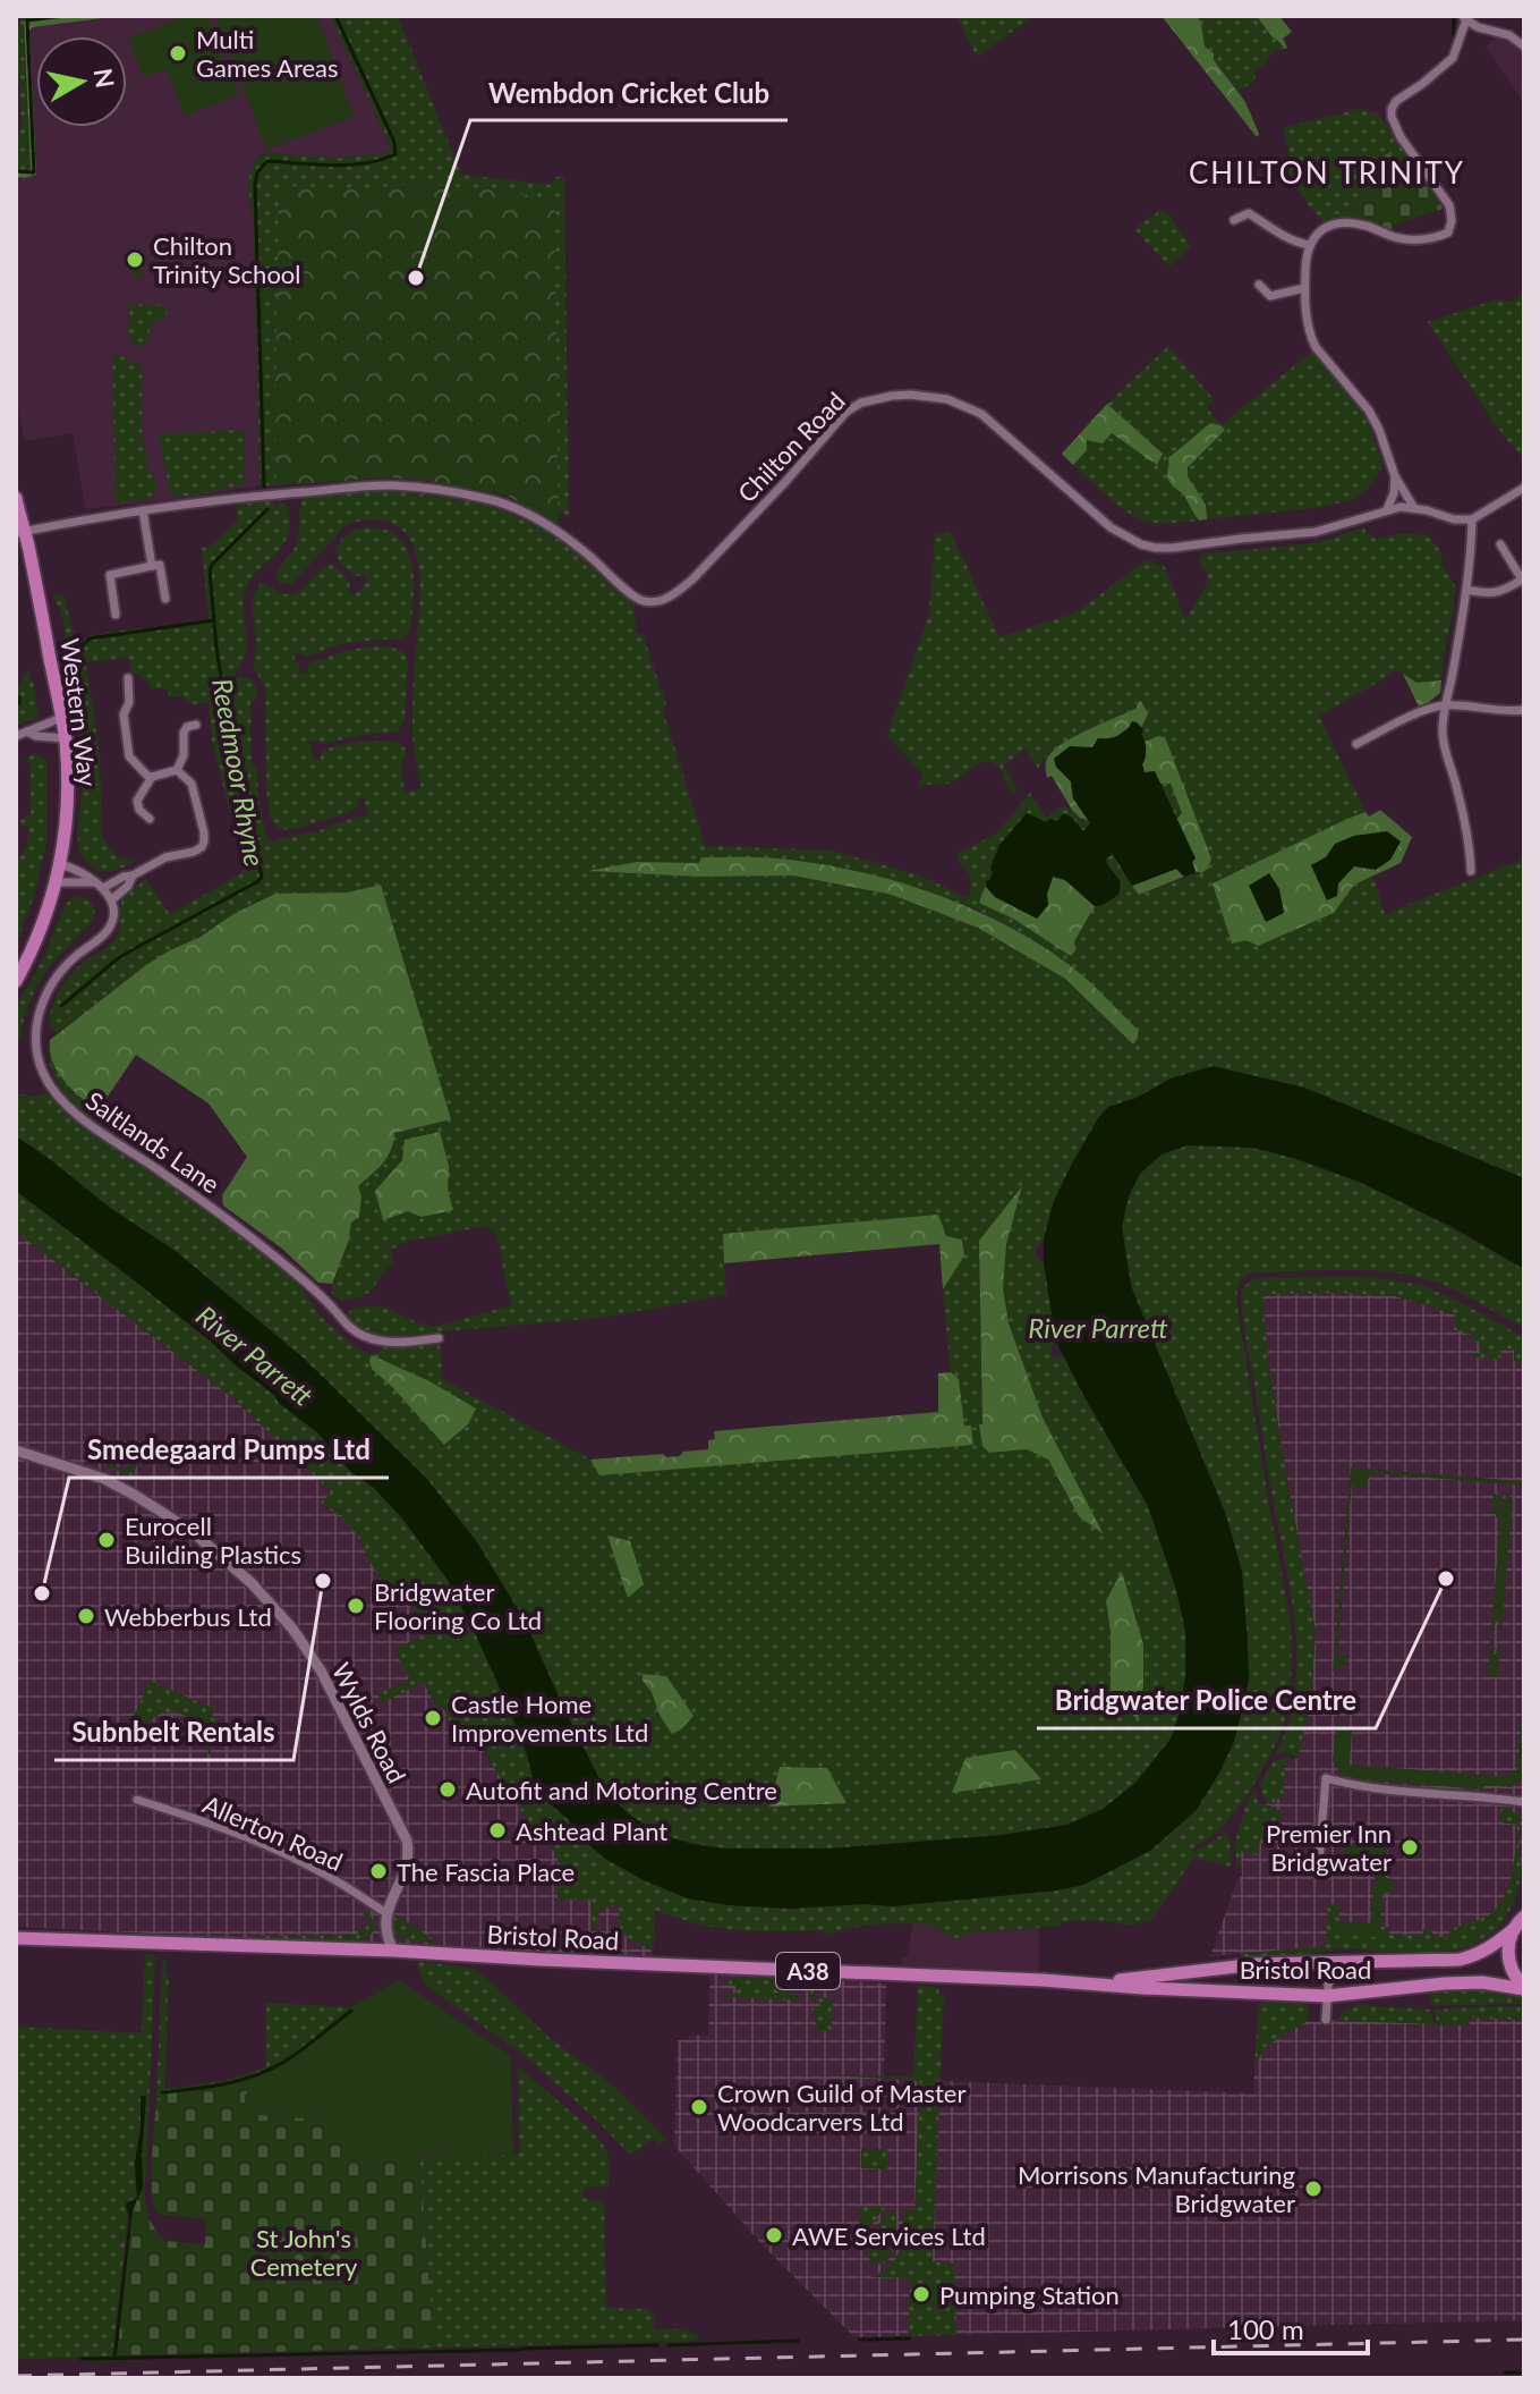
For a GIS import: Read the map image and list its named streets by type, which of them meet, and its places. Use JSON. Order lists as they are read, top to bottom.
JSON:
{
  "streets": {
    "main road": ["Western Way", "Bristol Road", "A38"],
    "street": [
      "Chilton Road",
      "Saltlands Lane",
      "Wylds Road",
      "Allerton Road"
    ]
  },
  "crossings": [
    ["Chilton Road", "Western Way"],
    ["Wylds Road", "Allerton Road"]
  ],
  "districts": ["CHILTON TRINITY"],
  "water": ["Reedmoor Rhyne", "River Parrett"],
  "parks": ["St John's Cemetery"],
  "places": [
    "Multi Games Areas",
    "Chilton Trinity School",
    "Wembdon Cricket Club",
    "Eurocell Building Plastics",
    "Bridgwater Police Centre",
    "Subnbelt Rentals",
    "Smedegaard Pumps Ltd",
    "Bridgwater Flooring Co Ltd",
    "Webberbus Ltd",
    "Castle Home Improvements Ltd",
    "Autofit and Motoring Centre",
    "Ashtead Plant",
    "Premier Inn Bridgwater",
    "The Fascia Place",
    "Crown Guild of Master Woodcarvers Ltd",
    "Morrisons Manufacturing Bridgwater",
    "AWE Services Ltd",
    "Pumping Station"
  ],
  "scale_bar": "100 m",
  "north": "right"
}
